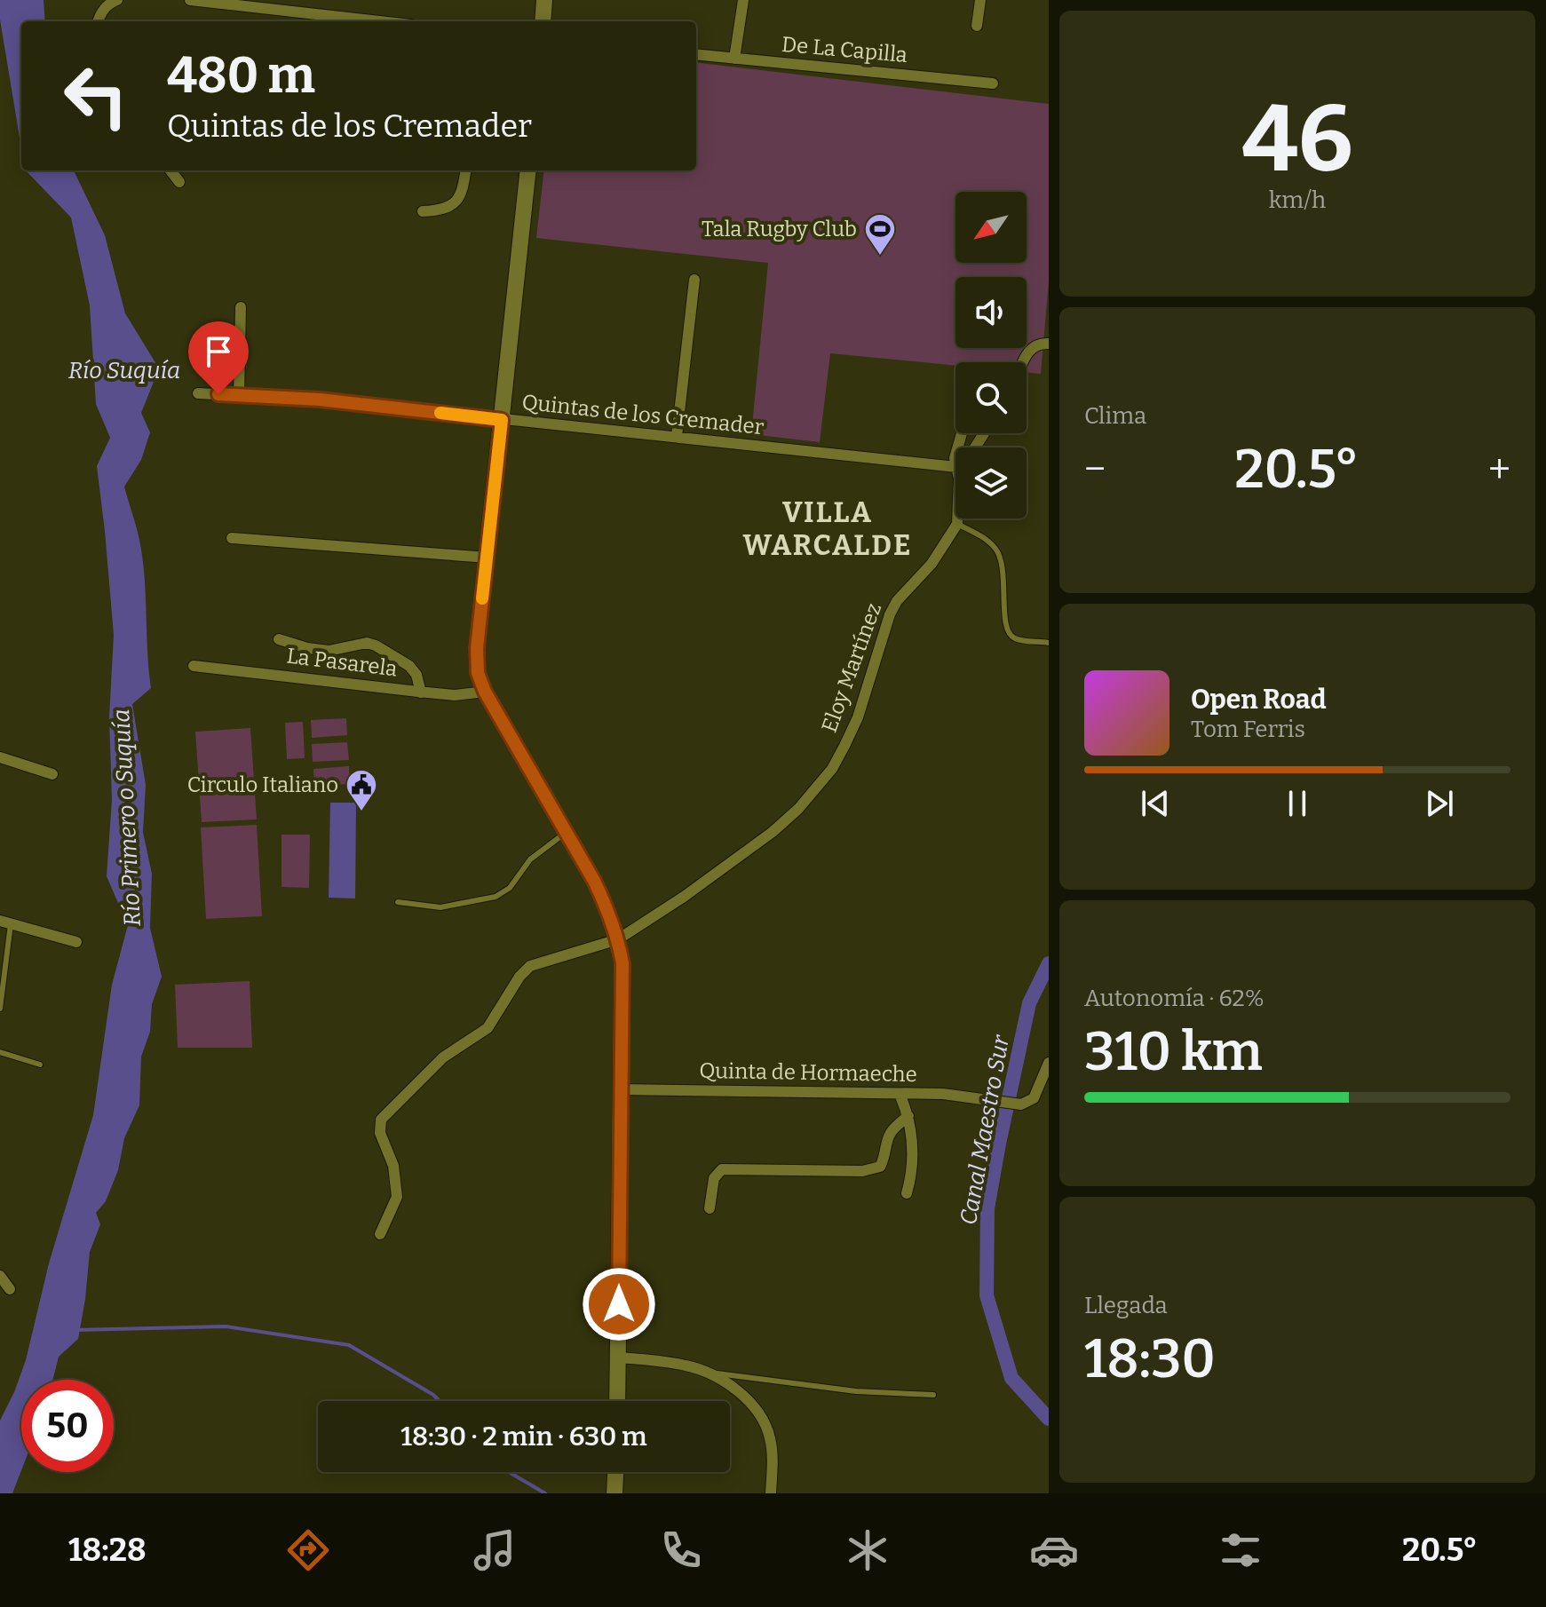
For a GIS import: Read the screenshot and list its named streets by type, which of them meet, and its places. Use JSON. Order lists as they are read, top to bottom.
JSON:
{
  "streets": {
    "street": [
      "De La Capilla",
      "Quintas de los Cremader",
      "La Pasarela",
      "Eloy Martínez",
      "Quinta de Hormaeche"
    ]
  },
  "districts": ["VILLA WARCALDE"],
  "water": ["Río Suquía", "Río Primero o Suquía", "Canal Maestro Sur"],
  "places": {
    "sports": ["Tala Rugby Club"],
    "public building": ["Circulo Italiano"]
  },
  "north": "bottom left",
  "page": {
    "tile": [
      ["46", "km/h"],
      "Clima",
      ["Autonomía · 62%", "310 km"],
      ["Llegada", "18:30"]
    ],
    "turn": ["480 m", "Quintas de los Cremader"],
    "heat": ["−", "20.5°", "+"],
    "song": ["Open Road", "Tom Ferris"],
    "limit": "50",
    "trip": "18:30 · 2 min · 630 m",
    "tabs": ["18:28", "20.5°"]
  }
}
